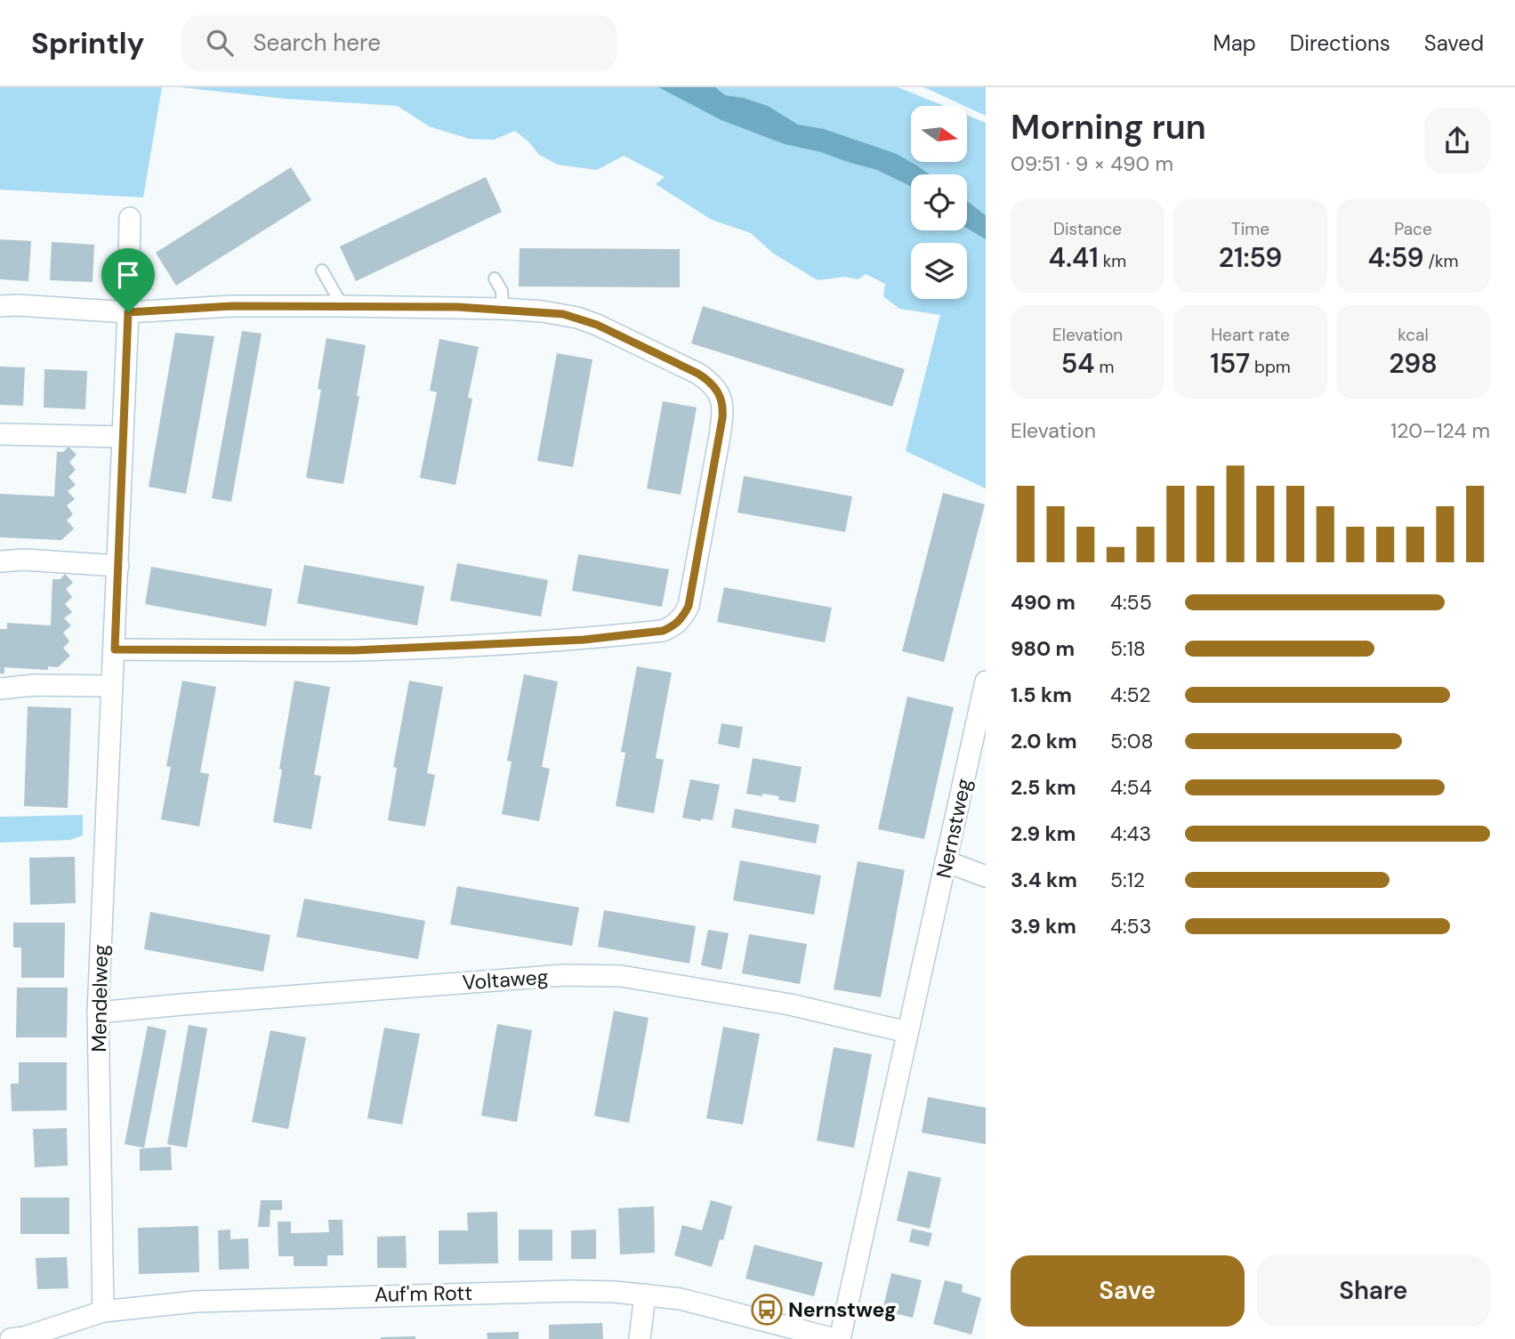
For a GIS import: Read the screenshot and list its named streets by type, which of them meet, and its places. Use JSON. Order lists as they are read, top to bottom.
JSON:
{
  "streets": {
    "street": [
      "Nernstweg",
      "Voltaweg",
      "Mendelweg",
      "Auf'm Rott"
    ]
  },
  "crossings": [
    ["Nernstweg", "Voltaweg"],
    ["Nernstweg", "Auf'm Rott"],
    ["Voltaweg", "Mendelweg"],
    ["Mendelweg", "Auf'm Rott"]
  ],
  "places": {
    "bus stop": ["Nernstweg"]
  },
  "north": "right",
  "page": {
    "header": "Sprintly",
    "search": "Search here",
    "nav": ["Map", "Directions", "Saved"],
    "heading": ["Morning run", "09:51 · 9 × 490 m"],
    "stats": [
      ["Distance", "4.41 km"],
      ["Time", "21:59"],
      ["Pace", "4:59 /km"],
      ["Elevation", "54 m"],
      ["Heart rate", "157 bpm"],
      ["kcal", "298"]
    ],
    "chart": ["Elevation", "120–124 m"],
    "list": [
      {
        "name": "490 m",
        "note": "4:55"
      },
      {
        "name": "980 m",
        "note": "5:18"
      },
      {
        "name": "1.5 km",
        "note": "4:52"
      },
      {
        "name": "2.0 km",
        "note": "5:08"
      },
      {
        "name": "2.5 km",
        "note": "4:54"
      },
      {
        "name": "2.9 km",
        "note": "4:43"
      },
      {
        "name": "3.4 km",
        "note": "5:12"
      },
      {
        "name": "3.9 km",
        "note": "4:53"
      }
    ],
    "buttons": ["Save", "Share"]
  }
}
